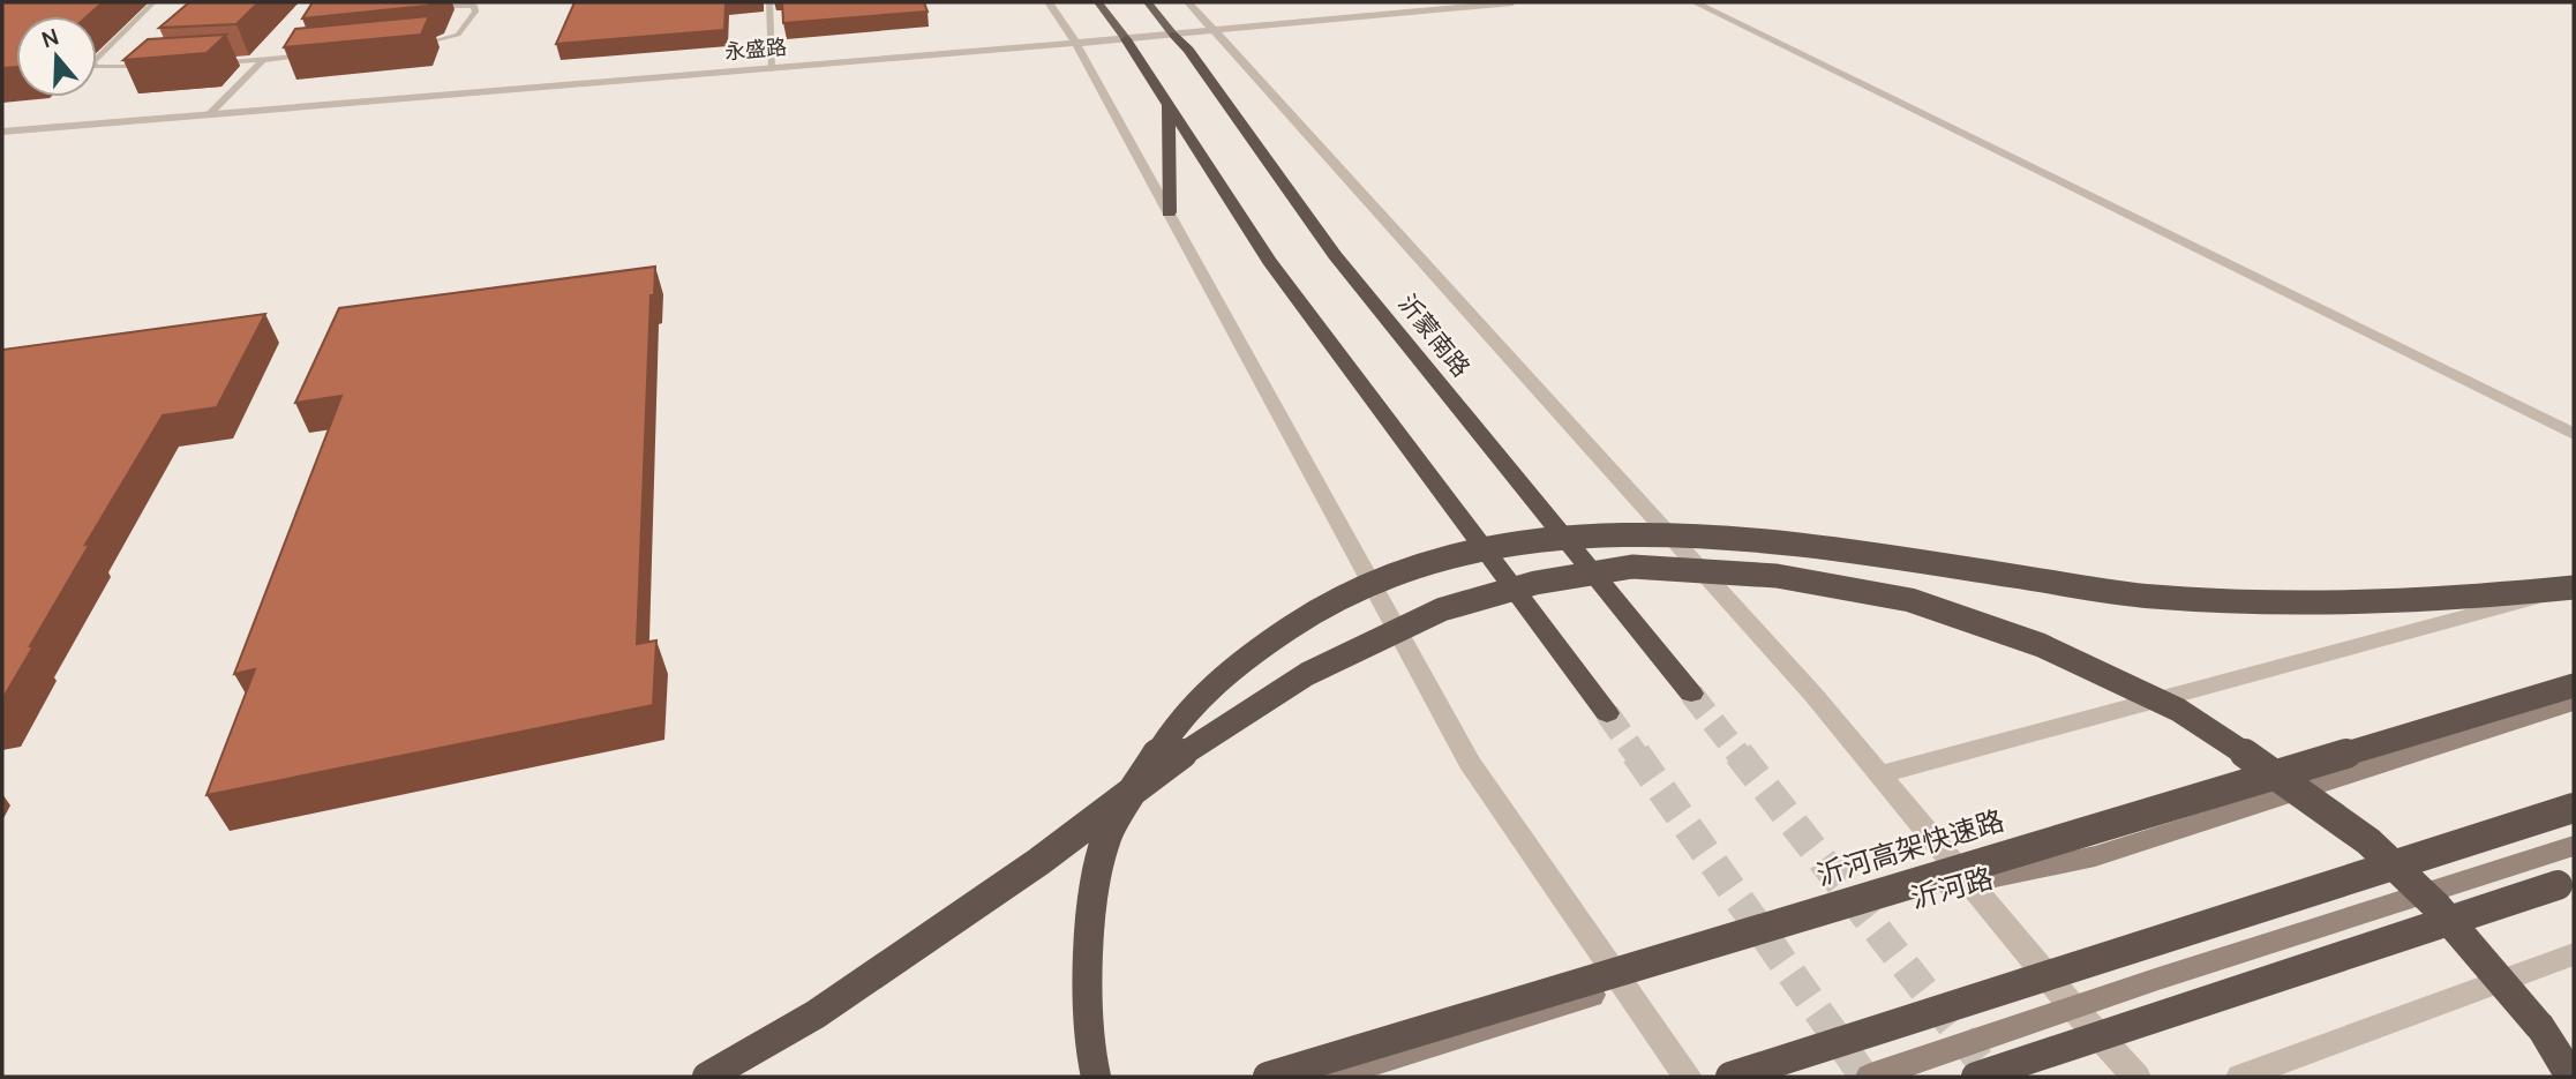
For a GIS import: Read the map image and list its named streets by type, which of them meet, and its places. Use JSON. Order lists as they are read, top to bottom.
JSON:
{
  "streets": {
    "highway": ["沂蒙南路", "沂河高架快速路"],
    "main road": ["沂河路"],
    "street": ["永盛路"]
  },
  "crossings": [
    ["永盛路", "沂蒙南路"]
  ],
  "north": "top"
}
